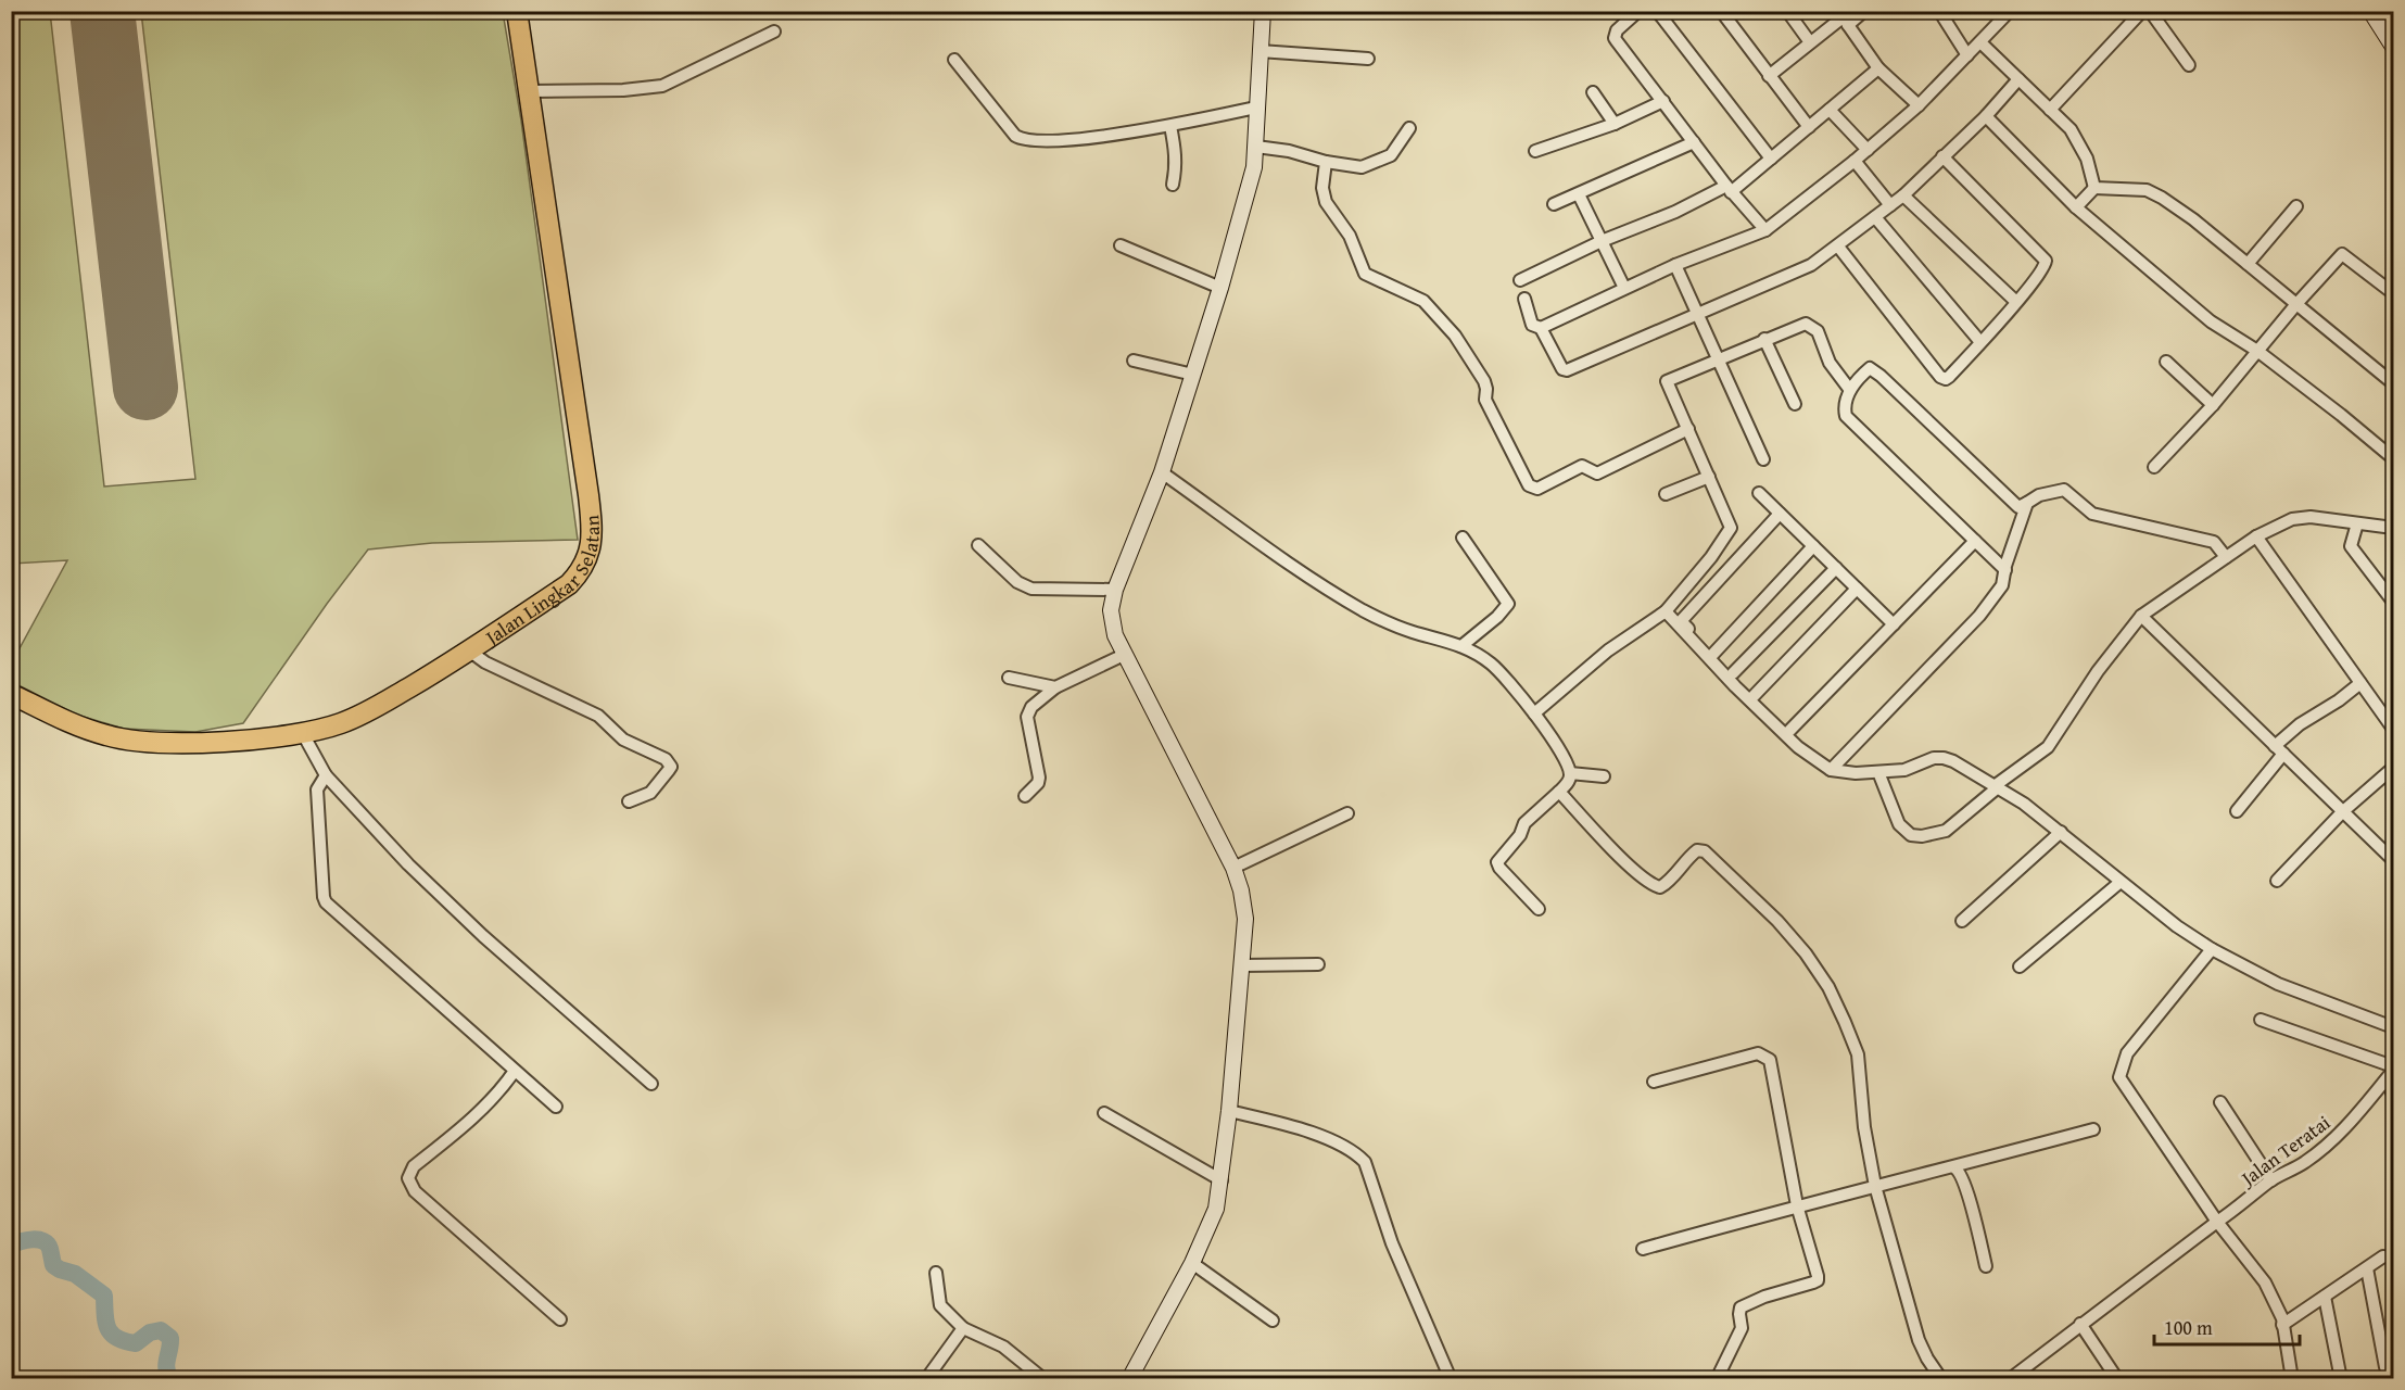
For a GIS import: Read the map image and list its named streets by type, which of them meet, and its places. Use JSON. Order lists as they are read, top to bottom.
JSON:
{
  "streets": {
    "highway": ["Jalan Lingkar Selatan"],
    "street": ["Jalan Teratai"]
  },
  "scale_bar": "100 m"
}
